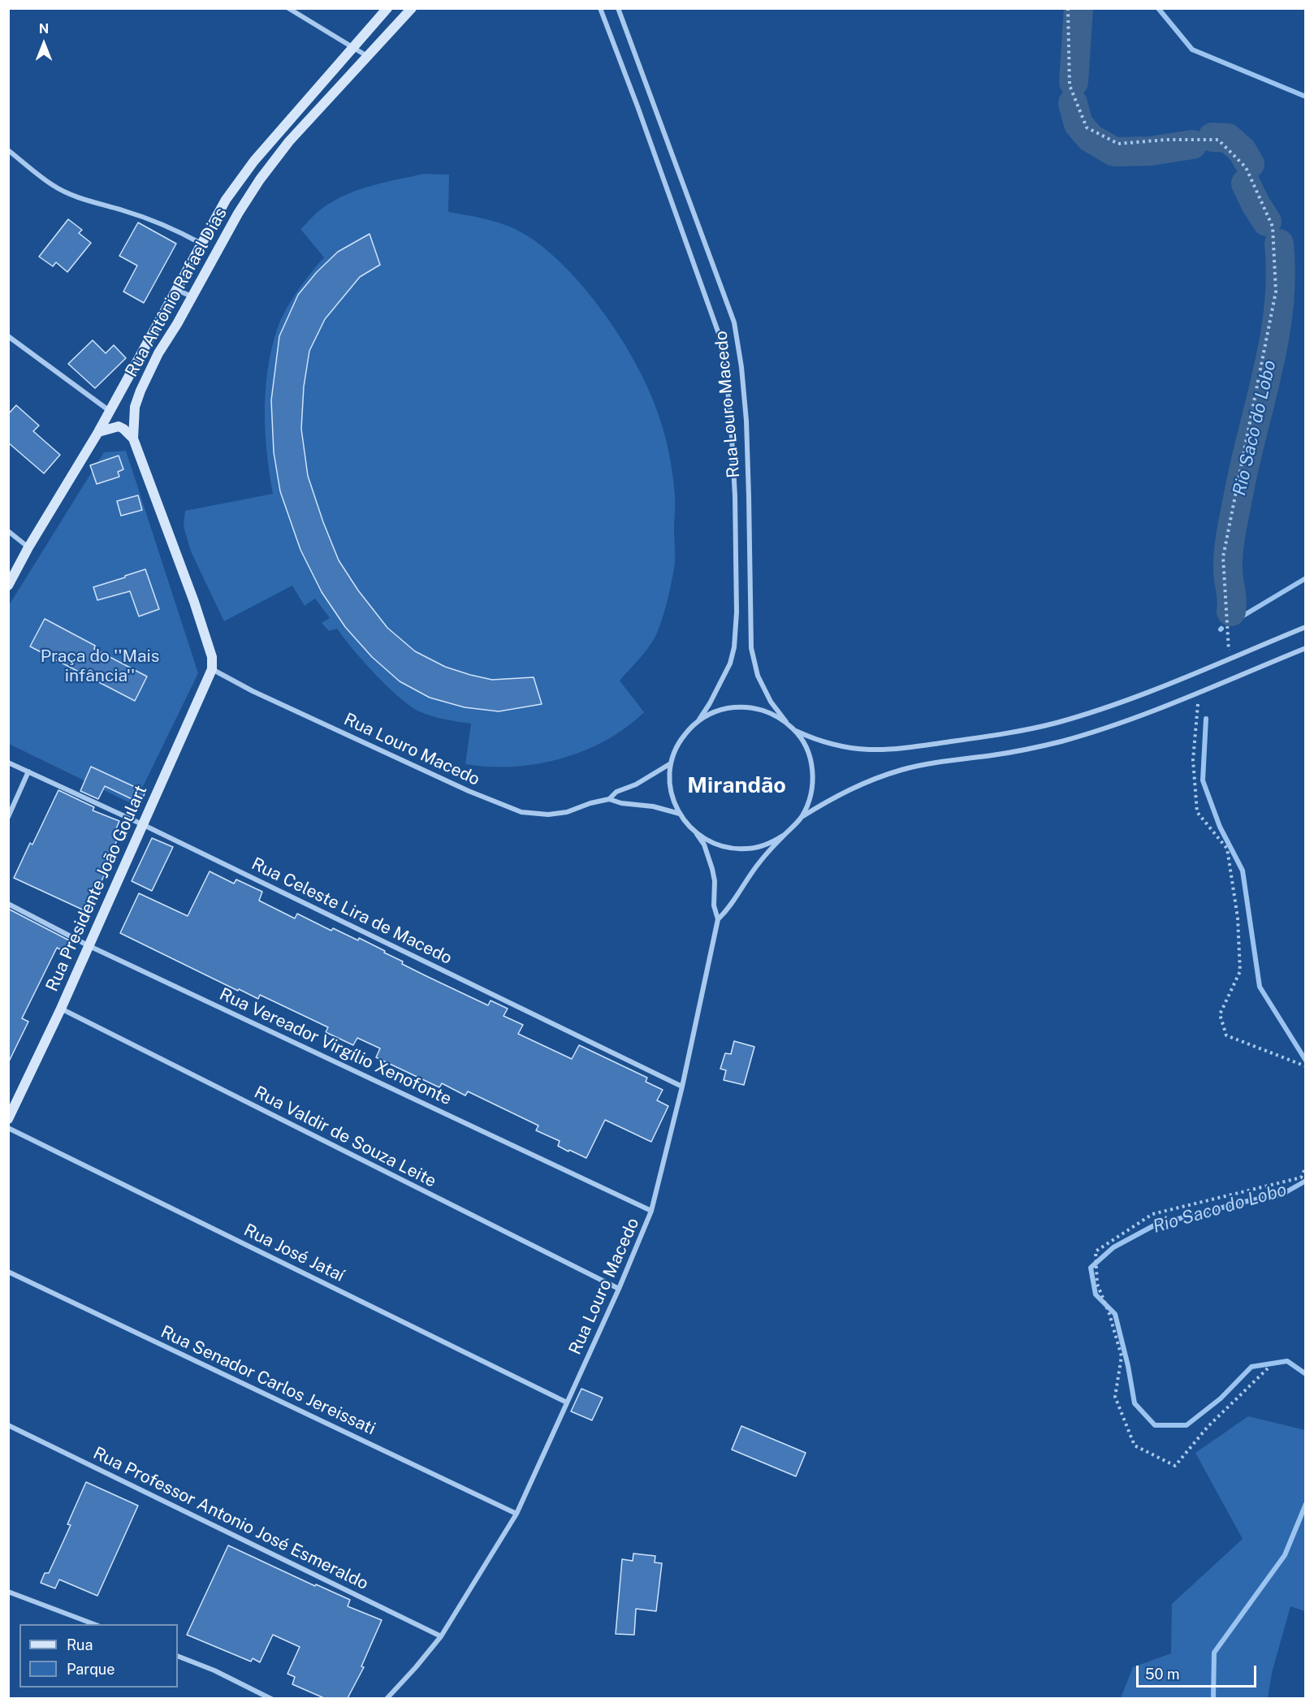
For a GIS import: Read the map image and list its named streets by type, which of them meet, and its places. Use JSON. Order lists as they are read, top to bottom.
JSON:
{
  "streets": {
    "street": [
      "Rua Antônio Rafael Dias",
      "Rua Louro Macedo",
      "Rua Presidente João Goulart",
      "Rua Celeste Lira de Macedo",
      "Rua Vereador Virgílio Xenofonte",
      "Rua Valdir de Souza Leite",
      "Rua José Jataí",
      "Rua Senador Carlos Jereissati",
      "Rua Professor Antonio José Esmeraldo"
    ]
  },
  "crossings": [
    ["Rua Antônio Rafael Dias", "Rua Louro Macedo"],
    ["Rua Antônio Rafael Dias", "Rua Presidente João Goulart"],
    ["Rua Louro Macedo", "Rua Presidente João Goulart"],
    ["Rua Louro Macedo", "Rua Celeste Lira de Macedo"],
    ["Rua Louro Macedo", "Rua Vereador Virgílio Xenofonte"],
    ["Rua Louro Macedo", "Rua Valdir de Souza Leite"],
    ["Rua Louro Macedo", "Rua José Jataí"],
    ["Rua Louro Macedo", "Rua Senador Carlos Jereissati"],
    ["Rua Louro Macedo", "Rua Professor Antonio José Esmeraldo"],
    ["Rua Presidente João Goulart", "Rua Celeste Lira de Macedo"],
    ["Rua Presidente João Goulart", "Rua Vereador Virgílio Xenofonte"],
    ["Rua Presidente João Goulart", "Rua Valdir de Souza Leite"]
  ],
  "districts": ["Mirandão"],
  "water": ["Rio Saco do Lobo"],
  "parks": ["Praça do ''Mais infância''"],
  "legend": ["Rua", "Parque"],
  "scale_bar": "50 m",
  "north": "top"
}
